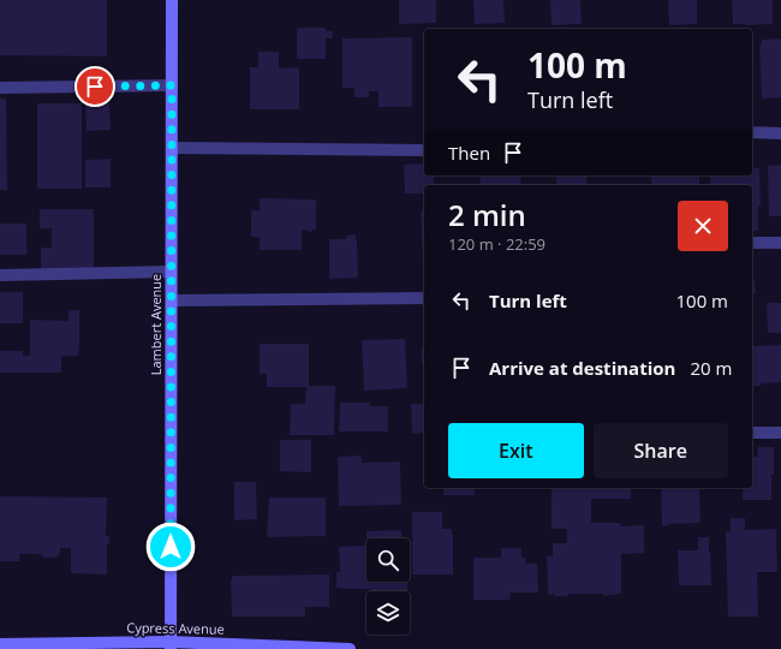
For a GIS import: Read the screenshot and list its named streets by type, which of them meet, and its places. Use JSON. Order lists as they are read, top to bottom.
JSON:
{
  "streets": {
    "street": ["Lambert Avenue", "Cypress Avenue"]
  },
  "crossings": [
    ["Lambert Avenue", "Cypress Avenue"]
  ],
  "page": {
    "turn": ["100 m", "Turn left"],
    "then": "Then",
    "heading": ["2 min", "120 m · 22:59"],
    "list": [
      {
        "name": "Turn left",
        "value": "100 m"
      },
      {
        "name": "Arrive at destination",
        "value": "20 m"
      }
    ],
    "buttons": ["Exit", "Share"]
  }
}
